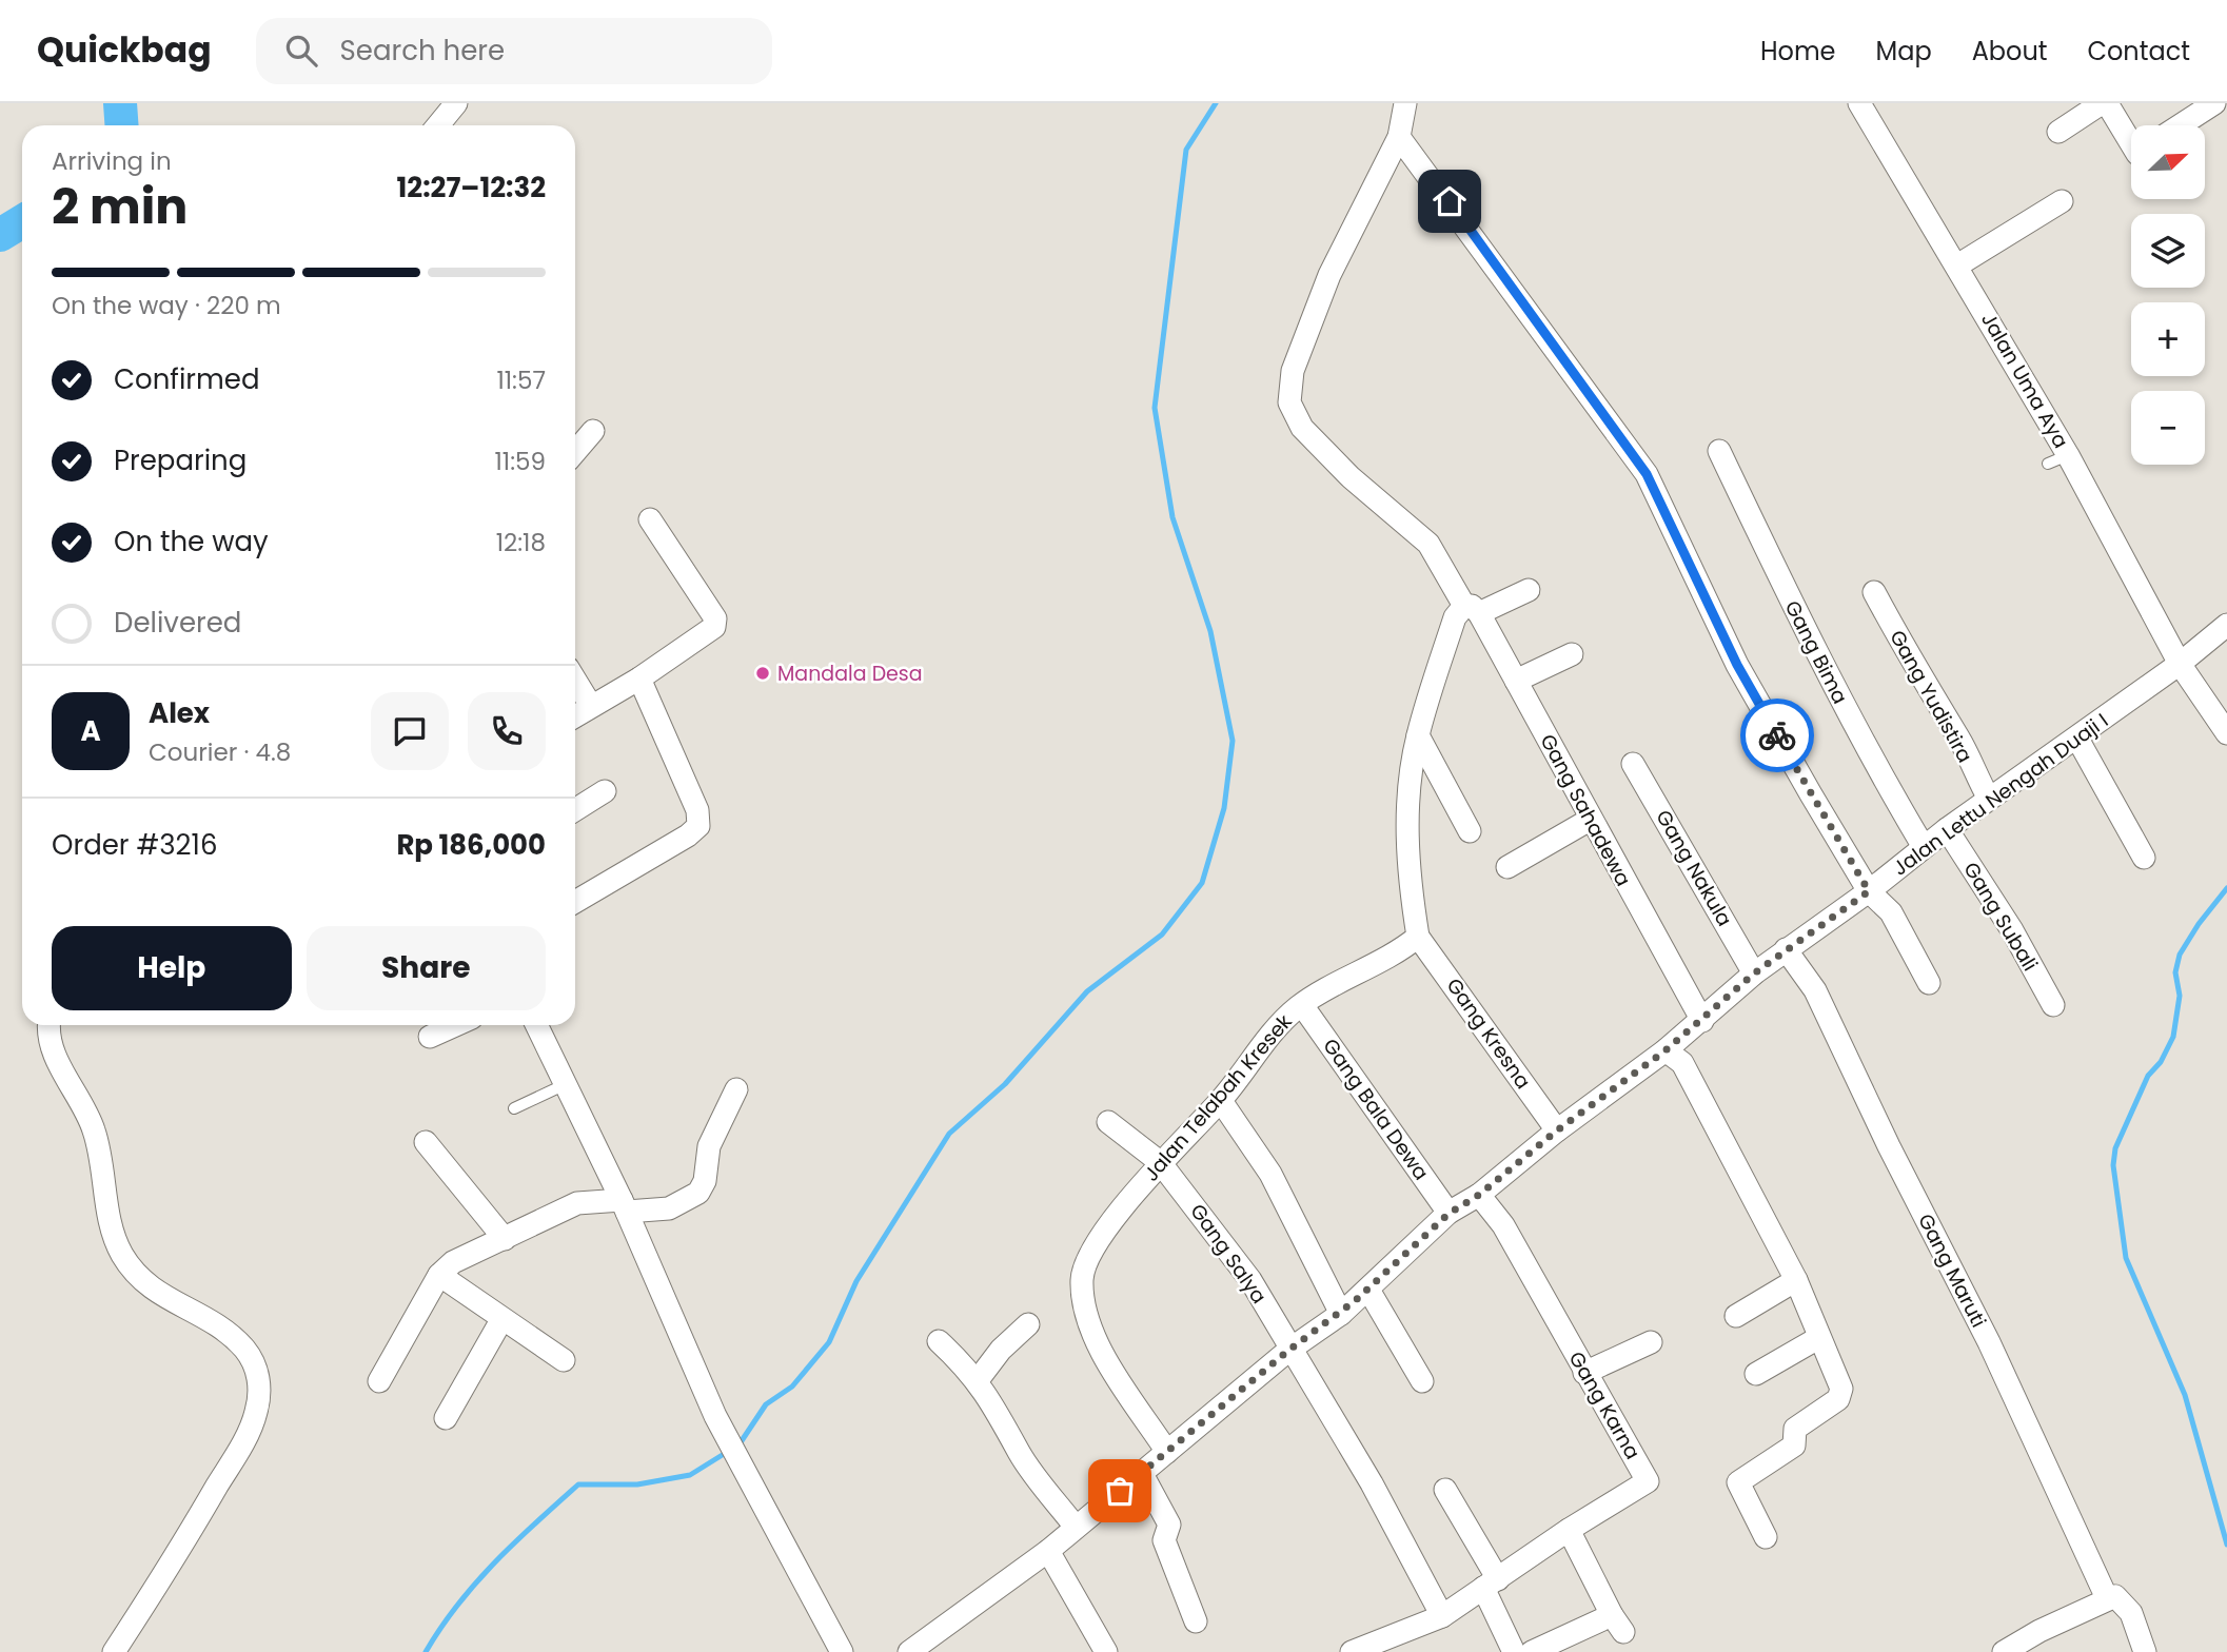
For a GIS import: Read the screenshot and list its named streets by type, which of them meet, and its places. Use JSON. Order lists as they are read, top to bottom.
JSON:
{
  "streets": {
    "street": [
      "Jalan Uma Aya",
      "Gang Bima",
      "Gang Yudistira",
      "Jalan Lettu Nengah Duaji I",
      "Gang Sahadewa",
      "Gang Nakula",
      "Gang Subali",
      "Gang Kresna",
      "Jalan Telabah Kresek",
      "Gang Bala Dewa",
      "Gang Salya",
      "Gang Maruti",
      "Gang Karna"
    ]
  },
  "crossings": [
    ["Jalan Uma Aya", "Jalan Lettu Nengah Duaji I"],
    ["Gang Bima", "Jalan Lettu Nengah Duaji I"],
    ["Gang Yudistira", "Jalan Lettu Nengah Duaji I"],
    ["Jalan Lettu Nengah Duaji I", "Gang Sahadewa"],
    ["Jalan Lettu Nengah Duaji I", "Gang Nakula"],
    ["Jalan Lettu Nengah Duaji I", "Gang Subali"],
    ["Jalan Lettu Nengah Duaji I", "Gang Kresna"],
    ["Jalan Lettu Nengah Duaji I", "Jalan Telabah Kresek"],
    ["Jalan Lettu Nengah Duaji I", "Gang Bala Dewa"],
    ["Jalan Lettu Nengah Duaji I", "Gang Salya"],
    ["Jalan Lettu Nengah Duaji I", "Gang Maruti"],
    ["Jalan Lettu Nengah Duaji I", "Gang Karna"],
    ["Gang Kresna", "Jalan Telabah Kresek"],
    ["Jalan Telabah Kresek", "Gang Bala Dewa"],
    ["Jalan Telabah Kresek", "Gang Salya"],
    ["Gang Salya", "Gang Karna"]
  ],
  "places": ["Mandala Desa"],
  "north": "top right",
  "page": {
    "header": "Quickbag",
    "search": "Search here",
    "nav": [
      "Home",
      "Map",
      "About",
      "Contact"
    ],
    "map_buttons": ["+", "−"],
    "heading": ["2 min", "Arriving in", "12:27–12:32"],
    "panel": [
      "Alex",
      "Courier · 4.8",
      "Order #3216",
      "Rp 186,000"
    ],
    "bar": "On the way · 220 m",
    "list": [
      ["Confirmed", "11:57"],
      ["Preparing", "11:59"],
      ["On the way", "12:18"],
      "Delivered"
    ],
    "round": "A",
    "buttons": ["Help", "Share"]
  }
}
